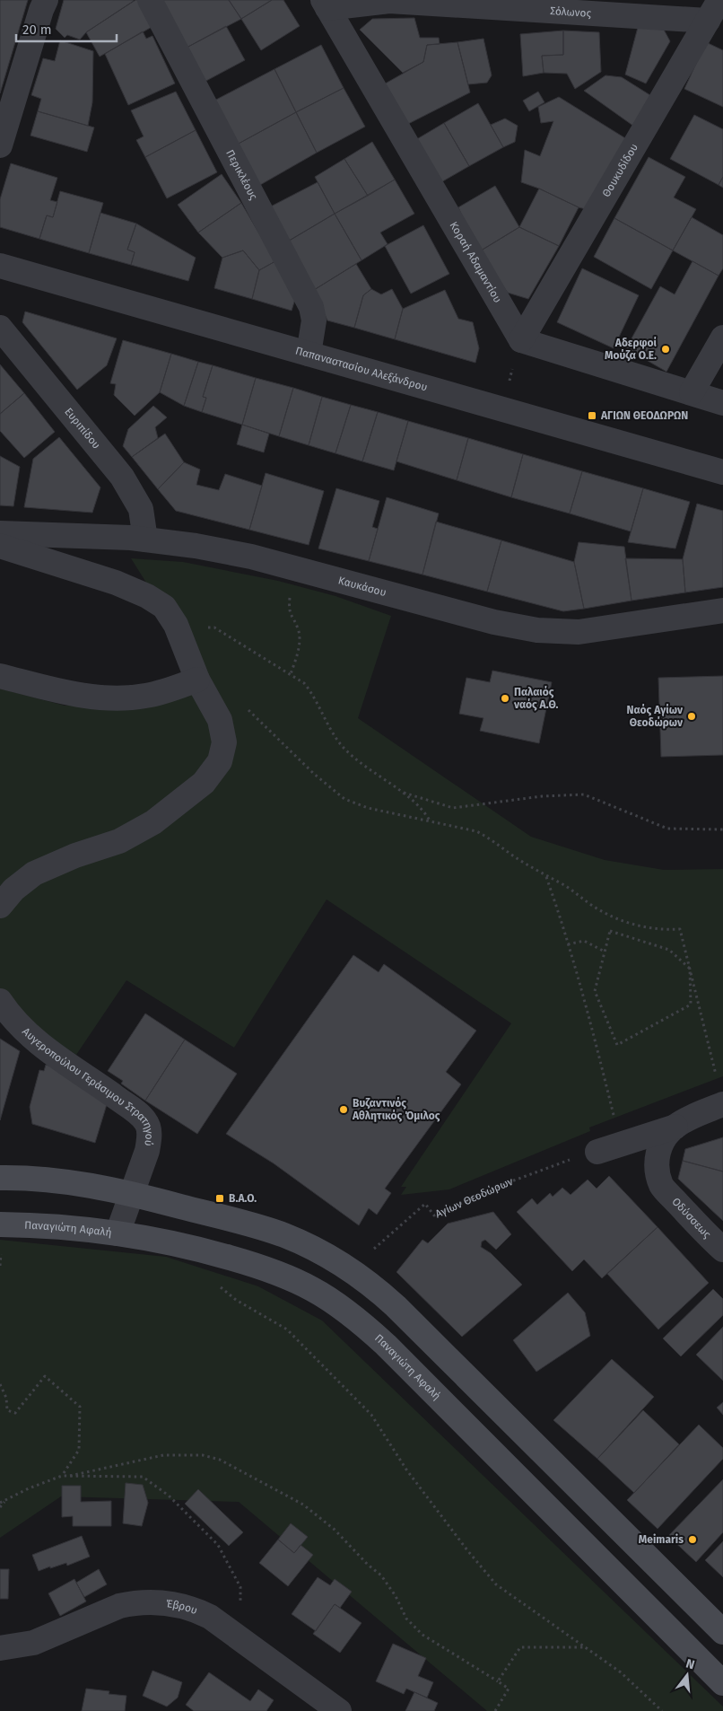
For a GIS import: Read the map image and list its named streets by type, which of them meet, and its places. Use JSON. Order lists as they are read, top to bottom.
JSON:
{
  "streets": {
    "street": [
      "Σόλωνος",
      "Θουκυδίδου",
      "Περικλέους",
      "Κοραή Αδαμαντίου",
      "Παπαναστασίου Αλεξάνδρου",
      "Ευριπίδου",
      "Καυκάσου",
      "Αυγεροπούλου Γεράσιμου Στρατηγού",
      "Οδύσσεως",
      "Παναγιώτη Αφαλή",
      "Έβρου"
    ],
    "path": ["Αγίων Θεοδώρων"]
  },
  "crossings": [
    ["Σόλωνος", "Θουκυδίδου"],
    ["Σόλωνος", "Κοραή Αδαμαντίου"],
    ["Θουκυδίδου", "Κοραή Αδαμαντίου"],
    ["Περικλέους", "Παπαναστασίου Αλεξάνδρου"],
    ["Ευριπίδου", "Καυκάσου"],
    ["Αυγεροπούλου Γεράσιμου Στρατηγού", "Παναγιώτη Αφαλή"]
  ],
  "places": {
    "other": [
      "Αδερφοί Μούζα Ο.Ε.",
      "Παλαιός ναός Α.Θ.",
      "Ναός Αγίων Θεοδώρων",
      "Βυζαντινός Αθλητικός Όμιλος",
      "Meimaris"
    ],
    "transit": ["ΑΓΙΩΝ ΘΕΟΔΩΡΩΝ", "Β.Α.Ο."]
  },
  "scale_bar": "20 m",
  "north": "top"
}
